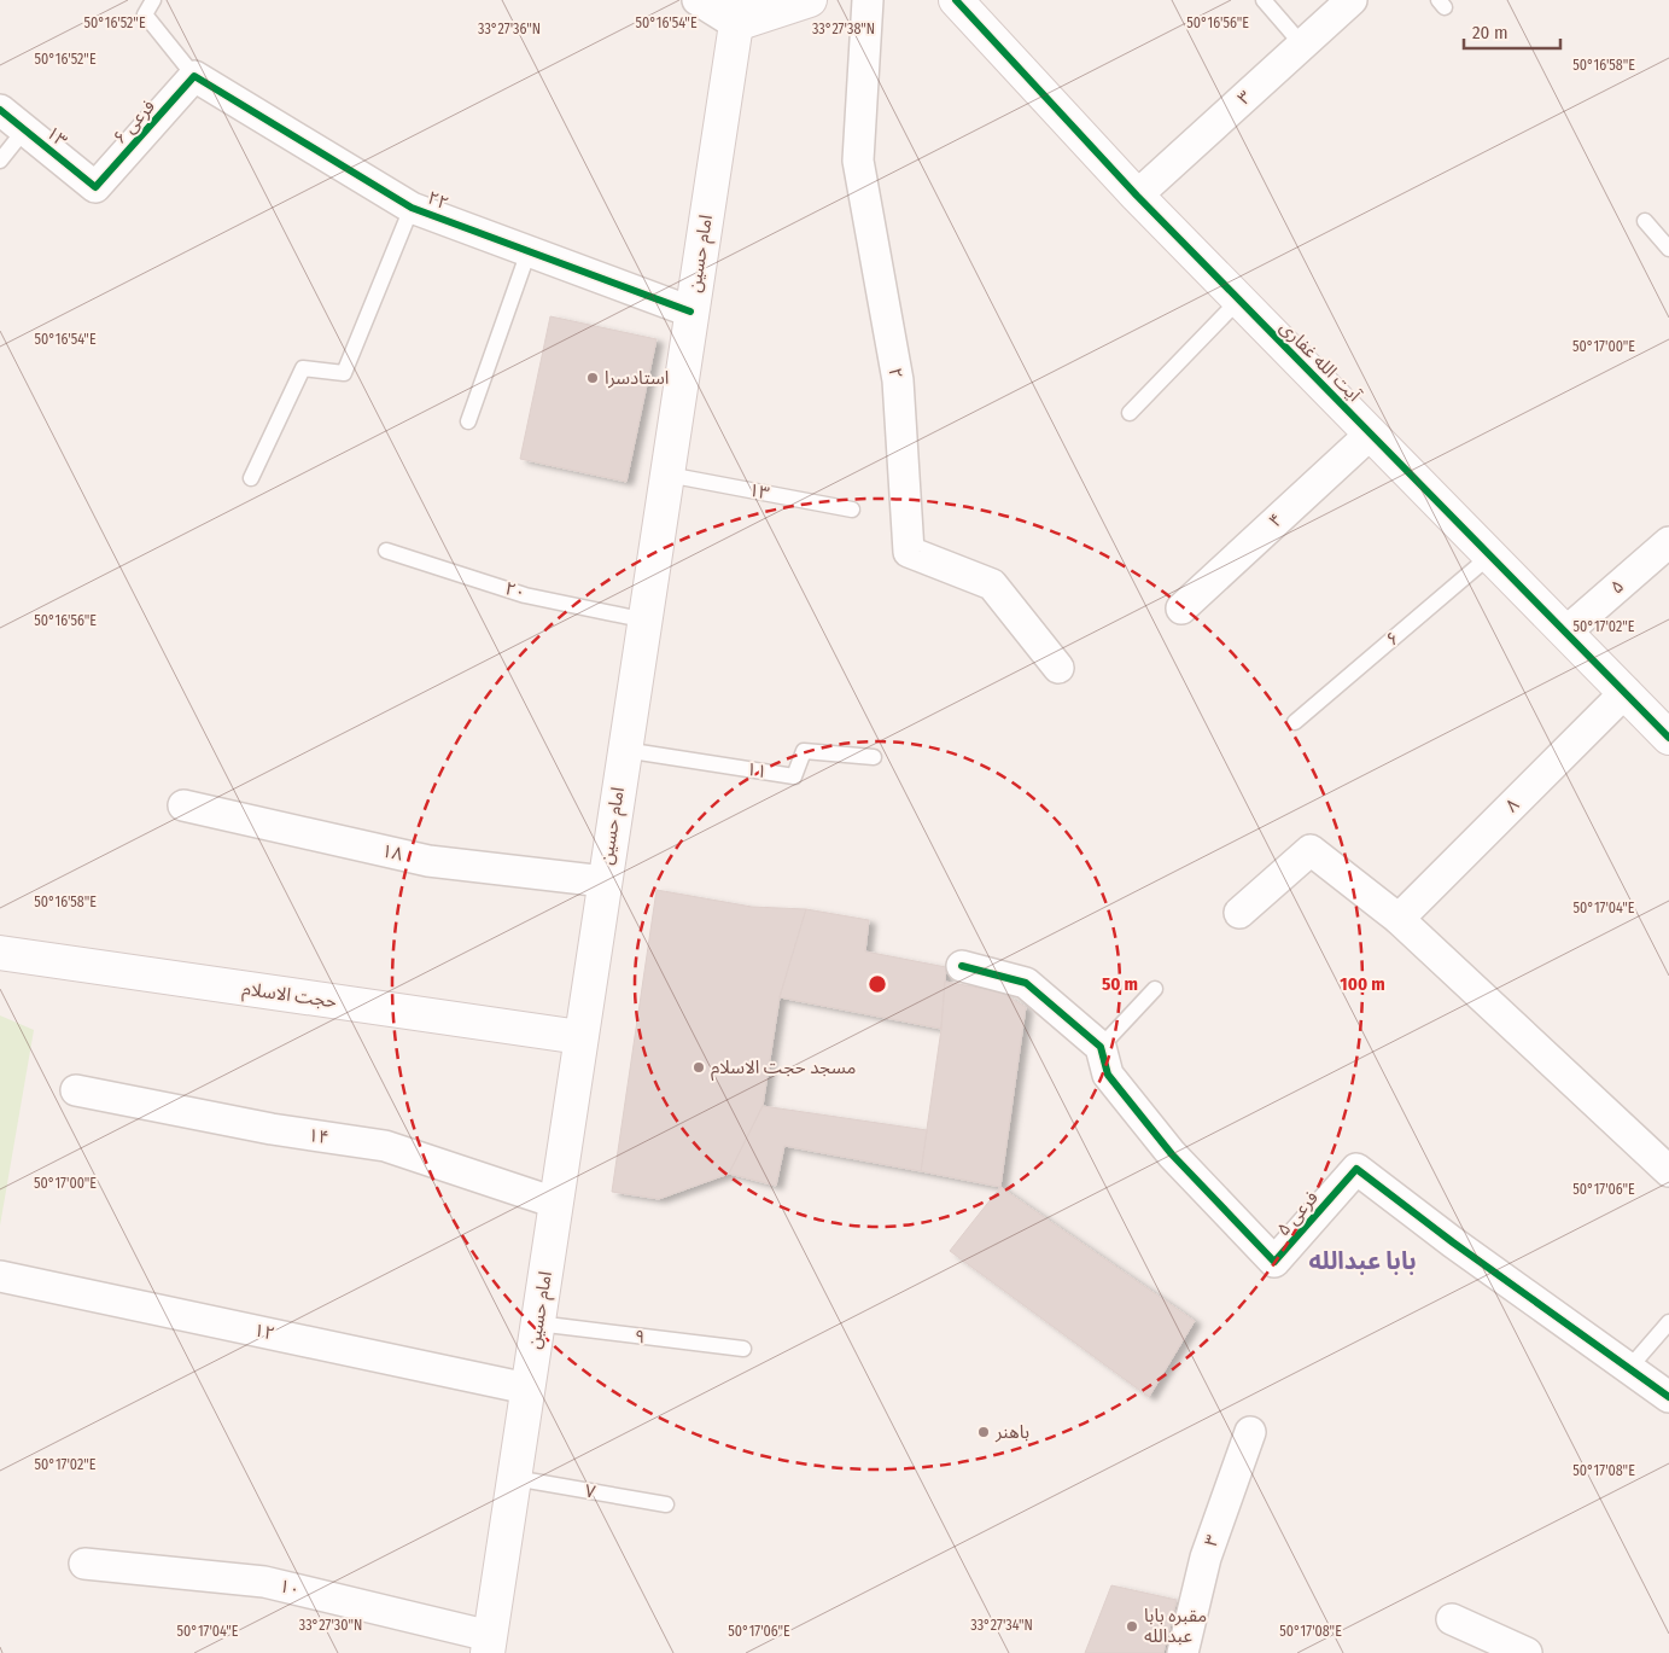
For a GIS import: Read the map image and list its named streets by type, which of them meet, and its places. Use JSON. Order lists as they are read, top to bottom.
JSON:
{
  "streets": {
    "main road": ["امام حسین", "آیت الله غفاری", "حجت الاسلام"],
    "street": [
      "۳",
      "فرعی ۶",
      "۱۳",
      "۲۲",
      "۲",
      "۴",
      "۵",
      "۸",
      "۱۸",
      "۱۴",
      "فرعی ۵",
      "۱۲",
      "۱۰"
    ],
    "lane": [
      "۲۰",
      "۶",
      "۱۱",
      "۹",
      "۷"
    ]
  },
  "crossings": [
    ["۳", "آیت الله غفاری"],
    ["فرعی ۶", "۱۳"],
    ["فرعی ۶", "۲۲"],
    ["۱۳", "امام حسین"],
    ["۲۲", "امام حسین"],
    ["امام حسین", "۲۰"],
    ["امام حسین", "۱۱"],
    ["امام حسین", "۱۸"],
    ["امام حسین", "حجت الاسلام"],
    ["امام حسین", "۱۴"],
    ["امام حسین", "۱۲"],
    ["امام حسین", "۹"],
    ["امام حسین", "۷"],
    ["امام حسین", "۱۰"],
    ["آیت الله غفاری", "۴"],
    ["آیت الله غفاری", "۵"],
    ["آیت الله غفاری", "۶"],
    ["آیت الله غفاری", "۸"]
  ],
  "districts": ["بابا عبدالله"],
  "places": [
    "استادسرا",
    "مسجد حجت الاسلام",
    "باهنر",
    "مقبره بابا عبدالله"
  ],
  "scale_bar": "20 m",
  "coordinates": [
    "50°16'52\"E",
    "50°16'54\"E",
    "50°16'56\"E",
    "33°27'36\"N",
    "33°27'38\"N",
    "50°16'58\"E",
    "50°17'00\"E",
    "50°17'02\"E",
    "50°17'04\"E",
    "50°17'06\"E",
    "50°17'08\"E",
    "33°27'30\"N",
    "33°27'34\"N"
  ],
  "rings": ["50 m", "100 m"]
}
